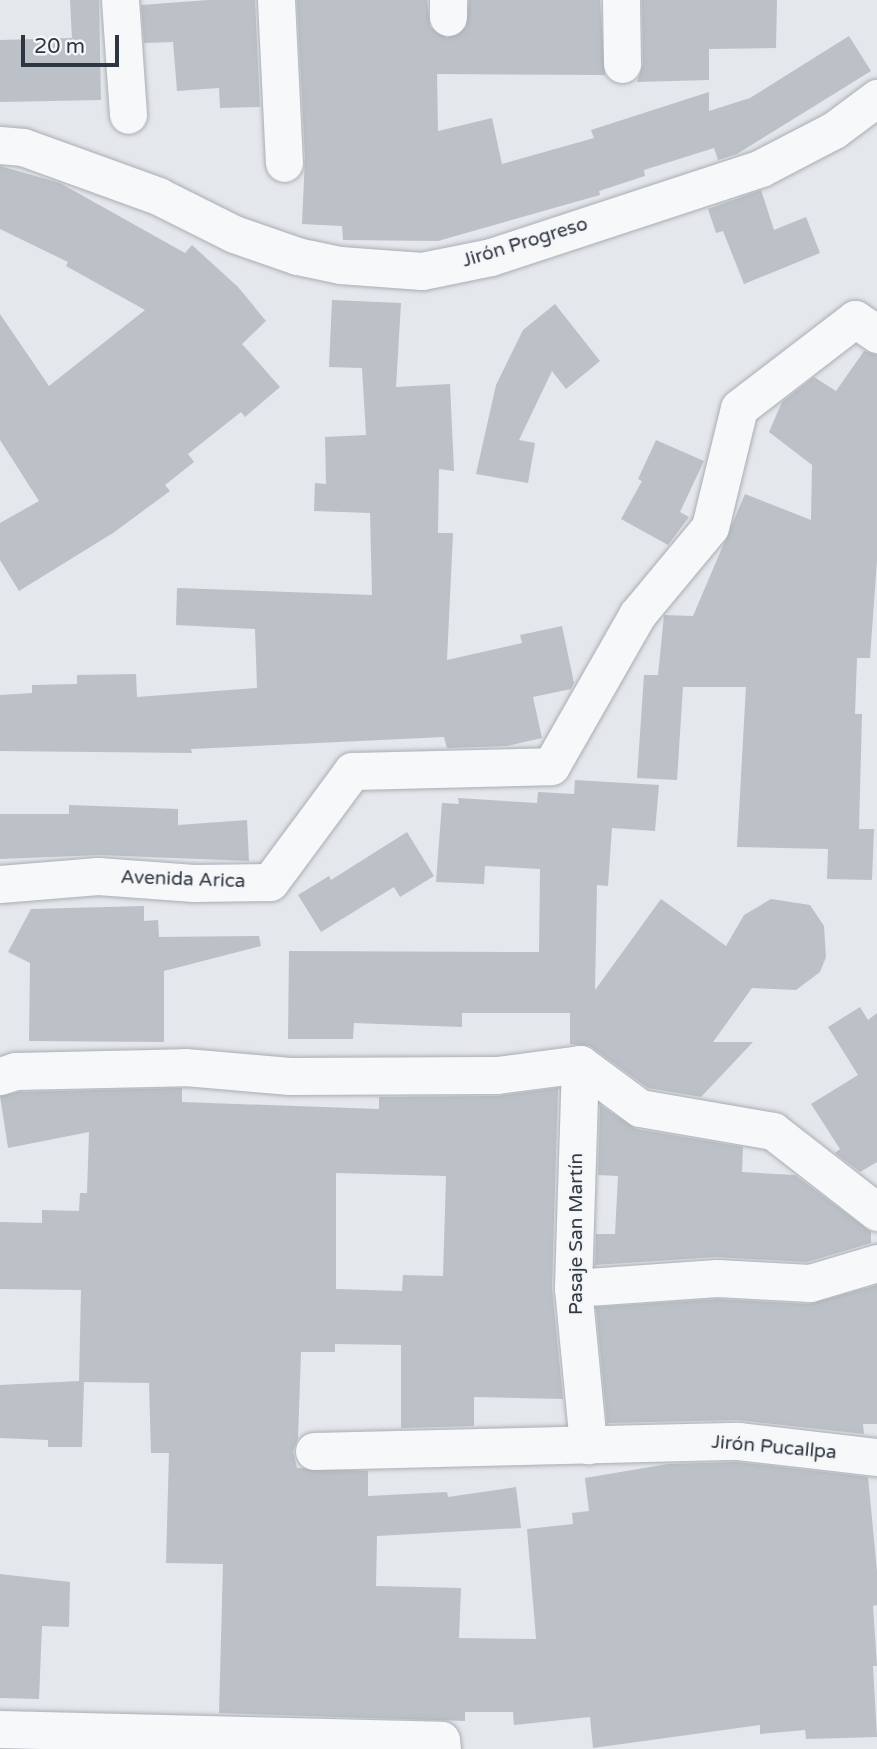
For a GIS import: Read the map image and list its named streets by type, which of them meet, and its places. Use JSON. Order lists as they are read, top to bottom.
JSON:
{
  "streets": {
    "street": [
      "Jirón Progreso",
      "Avenida Arica",
      "Pasaje San Martín",
      "Jirón Pucallpa"
    ]
  },
  "crossings": [
    ["Pasaje San Martín", "Jirón Pucallpa"]
  ],
  "scale_bar": "20 m"
}
